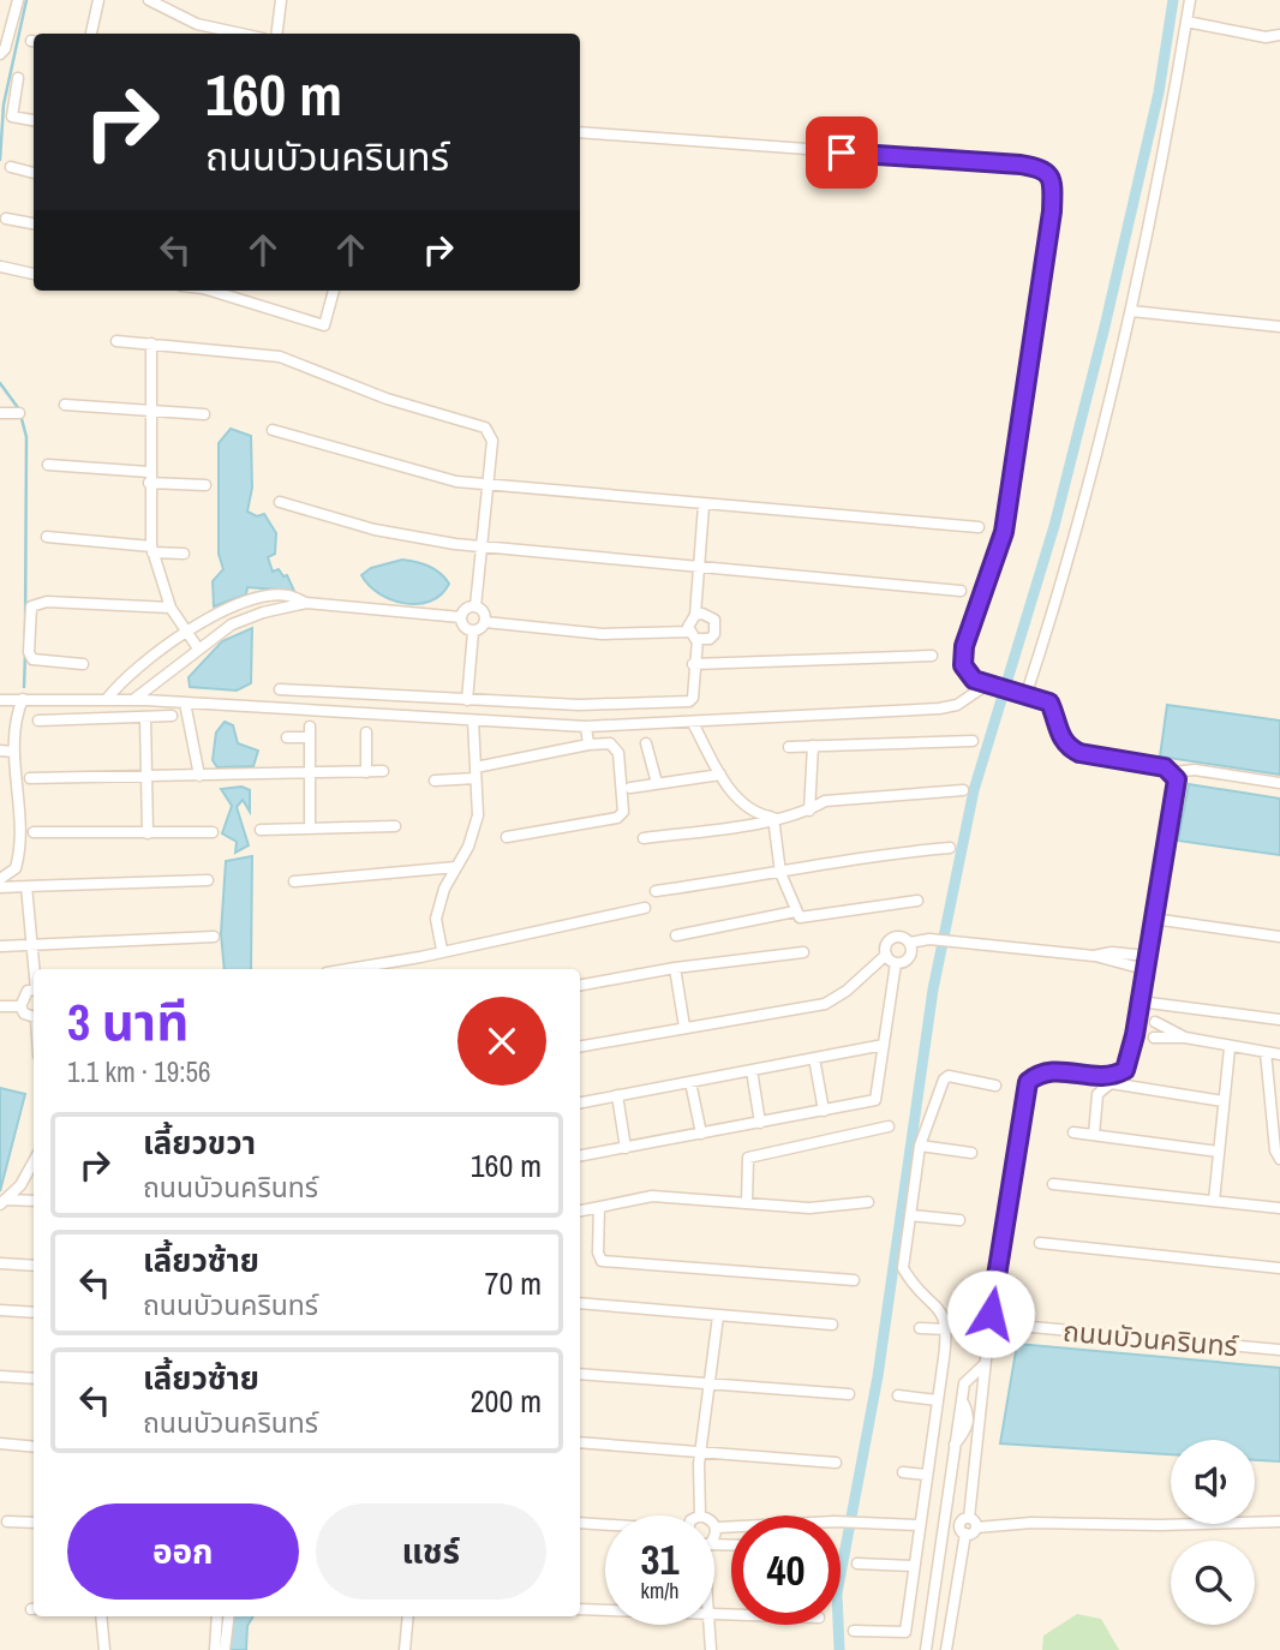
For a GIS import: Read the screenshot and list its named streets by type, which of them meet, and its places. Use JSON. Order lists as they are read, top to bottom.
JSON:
{
  "streets": {
    "street": ["ถนนบัวนครินทร์"]
  },
  "page": {
    "turn": ["160 m", "ถนนบัวนครินทร์"],
    "heading": ["3 นาที", "1.1 km · 19:56"],
    "list": [
      {
        "name": "เลี้ยวขวา",
        "note": "ถนนบัวนครินทร์",
        "value": "160 m"
      },
      {
        "name": "เลี้ยวซ้าย",
        "note": "ถนนบัวนครินทร์",
        "value": "70 m"
      },
      {
        "name": "เลี้ยวซ้าย",
        "note": "ถนนบัวนครินทร์",
        "value": "200 m"
      }
    ],
    "buttons": ["ออก", "แชร์"],
    "speed": "31 km/h",
    "limit": "40"
  }
}
